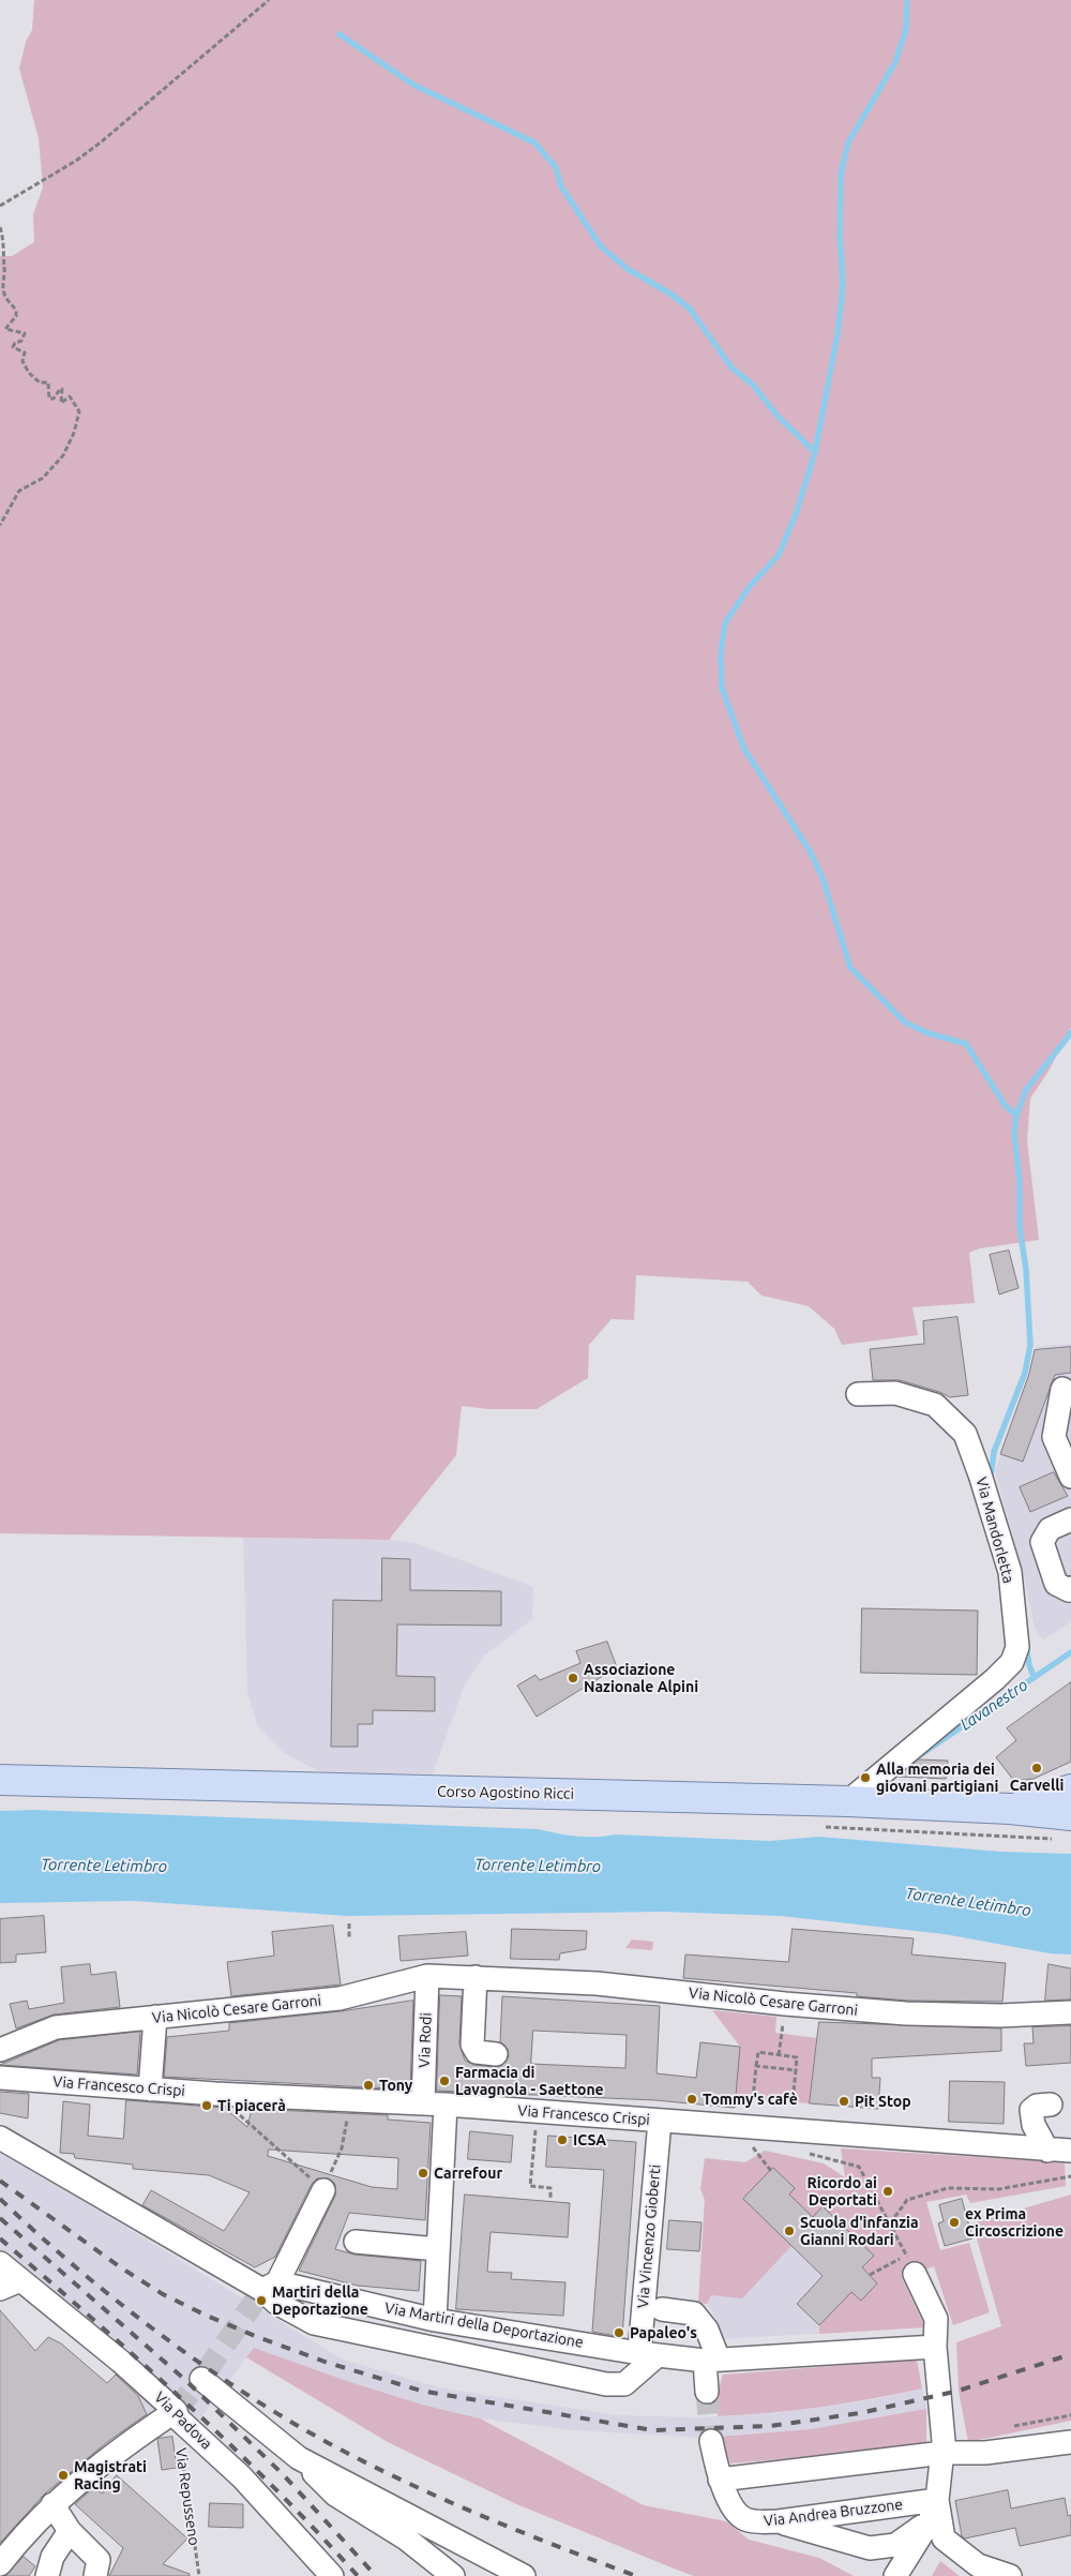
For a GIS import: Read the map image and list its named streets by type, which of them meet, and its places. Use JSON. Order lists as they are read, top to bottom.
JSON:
{
  "streets": {
    "main road": ["Corso Agostino Ricci"],
    "street": [
      "Via Mandorletta",
      "Via Nicolò Cesare Garroni",
      "Via Rodi",
      "Via Francesco Crispi",
      "Via Vincenzo Gioberti",
      "Via Martiri della Deportazione",
      "Via Padova",
      "Via Andrea Bruzzone"
    ],
    "path": ["Via Repusseno"]
  },
  "crossings": [
    ["Via Mandorletta", "Corso Agostino Ricci"],
    ["Via Nicolò Cesare Garroni", "Via Rodi"],
    ["Via Rodi", "Via Francesco Crispi"],
    ["Via Francesco Crispi", "Via Vincenzo Gioberti"],
    ["Via Vincenzo Gioberti", "Via Martiri della Deportazione"],
    ["Via Padova", "Via Repusseno"]
  ],
  "water": ["Lavanestro", "Torrente Letimbro"],
  "places": [
    "Associazione Nazionale Alpini",
    "Carvelli",
    "Alla memoria dei giovani partigiani",
    "Farmacia di Lavagnola - Saettone",
    "Tony",
    "Tommy's cafè",
    "Pit Stop",
    "Ti piacerà",
    "ICSA",
    "Carrefour",
    "Ricordo ai Deportati",
    "ex Prima Circoscrizione",
    "Scuola d'infanzia Gianni Rodari",
    "Martiri della Deportazione",
    "Papaleo's",
    "Magistrati Racing"
  ]
}
